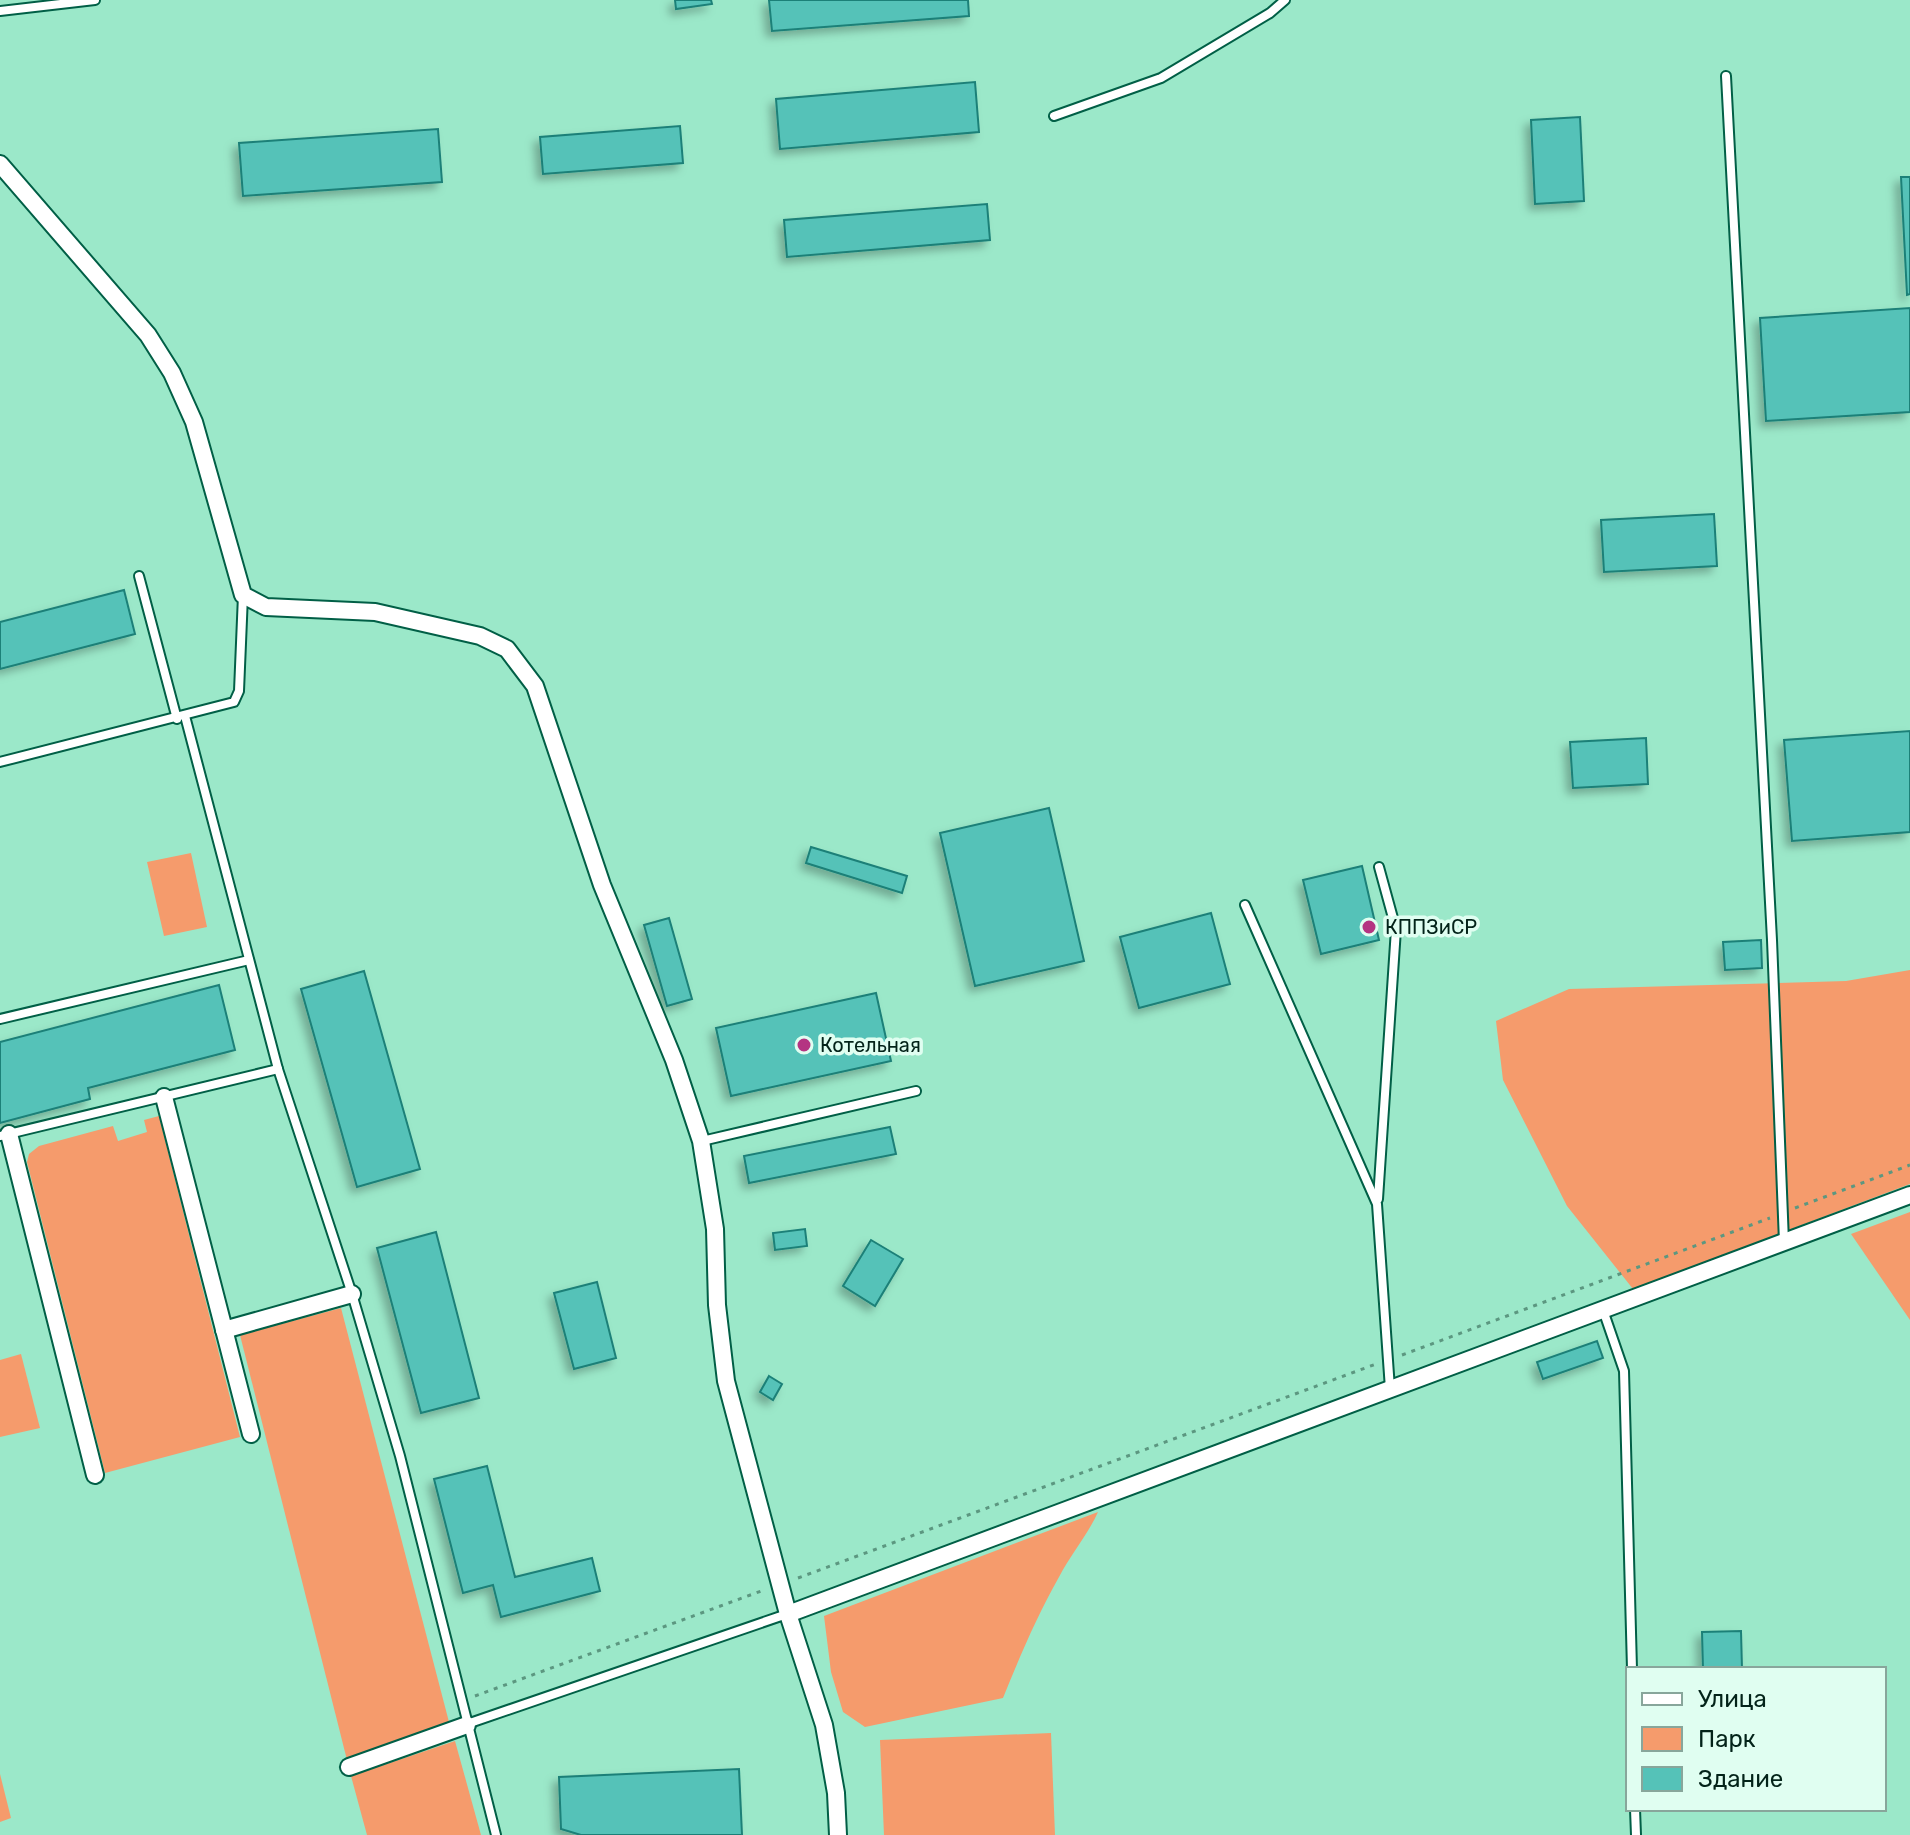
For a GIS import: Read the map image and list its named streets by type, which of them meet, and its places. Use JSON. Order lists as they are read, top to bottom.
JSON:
{
  "places": ["КППЗиСР", "Котельная"],
  "legend": ["Улица", "Парк", "Здание"]
}
